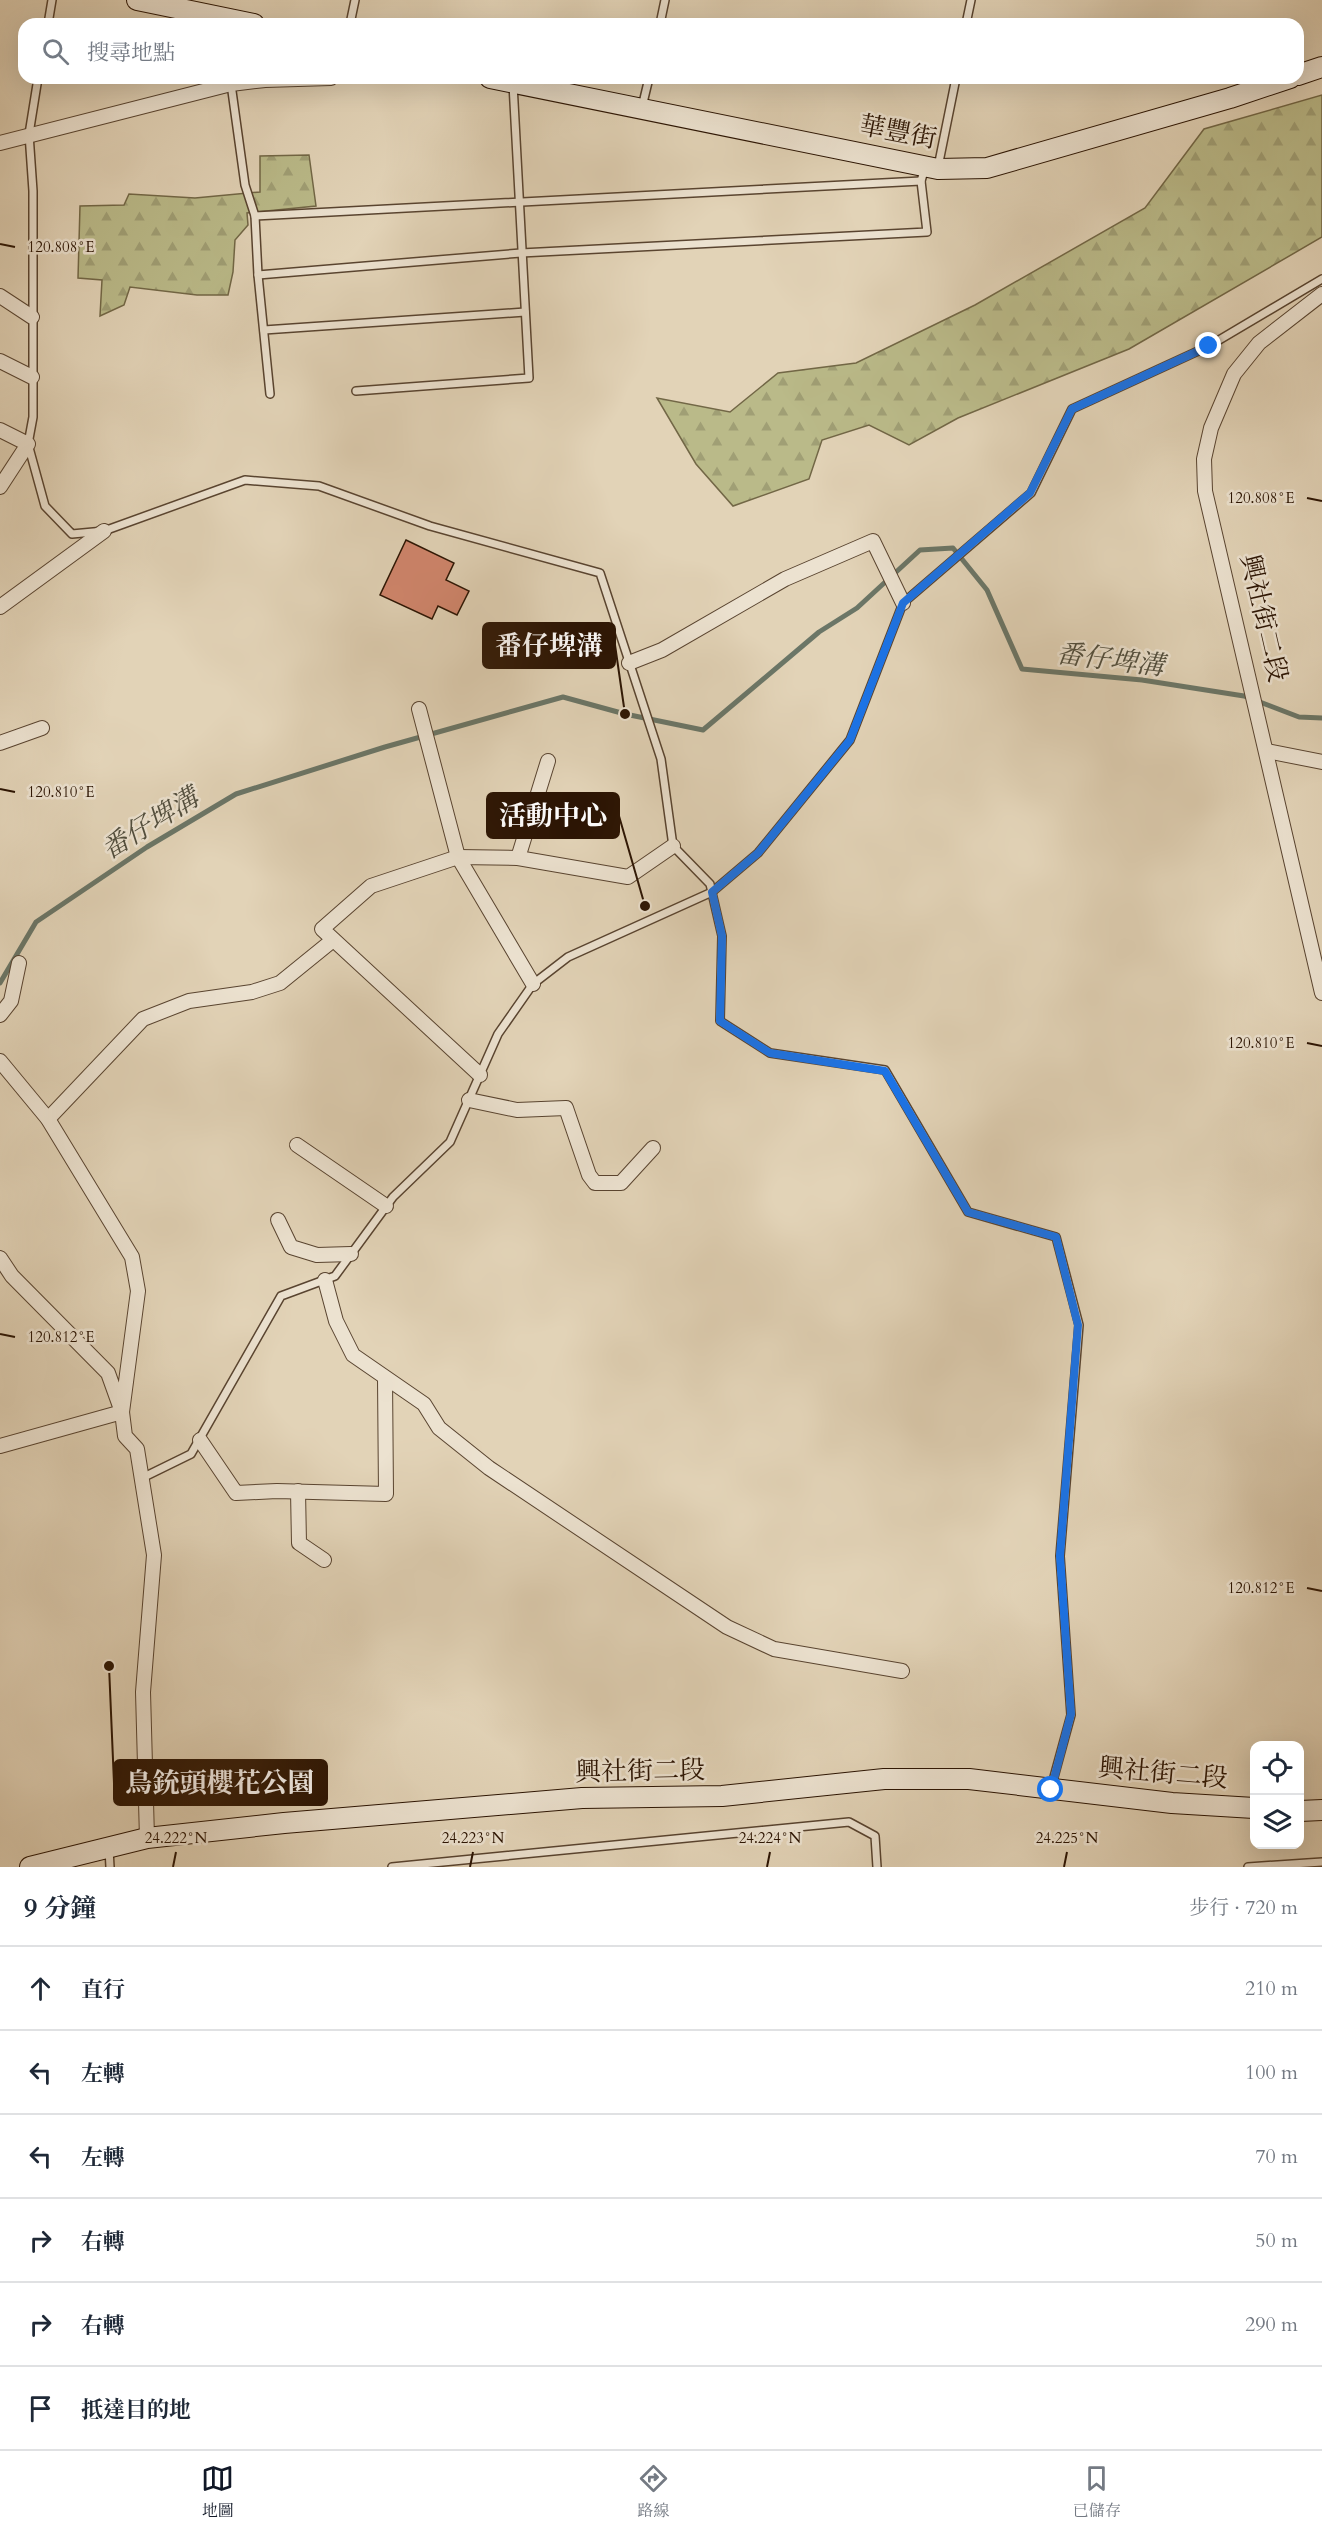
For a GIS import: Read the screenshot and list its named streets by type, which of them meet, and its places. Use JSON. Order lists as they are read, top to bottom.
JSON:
{
  "streets": {
    "street": ["華豐街", "興社街二段"]
  },
  "water": ["番仔埤溝"],
  "places": ["番仔埤溝", "活動中心", "鳥銃頭櫻花公園"],
  "page": {
    "search": "搜尋地點",
    "heading": ["9 分鐘", "步行 · 720 m"],
    "list": [
      ["直行", "210 m"],
      ["左轉", "100 m"],
      ["左轉", "70 m"],
      ["右轉", "50 m"],
      ["右轉", "290 m"],
      "抵達目的地"
    ],
    "nav": ["地圖", "路線", "已儲存"]
  },
  "coordinates": [
    "120.808°E",
    "120.810°E",
    "120.812°E",
    "24.222°N",
    "24.223°N",
    "24.224°N",
    "24.225°N"
  ]
}
